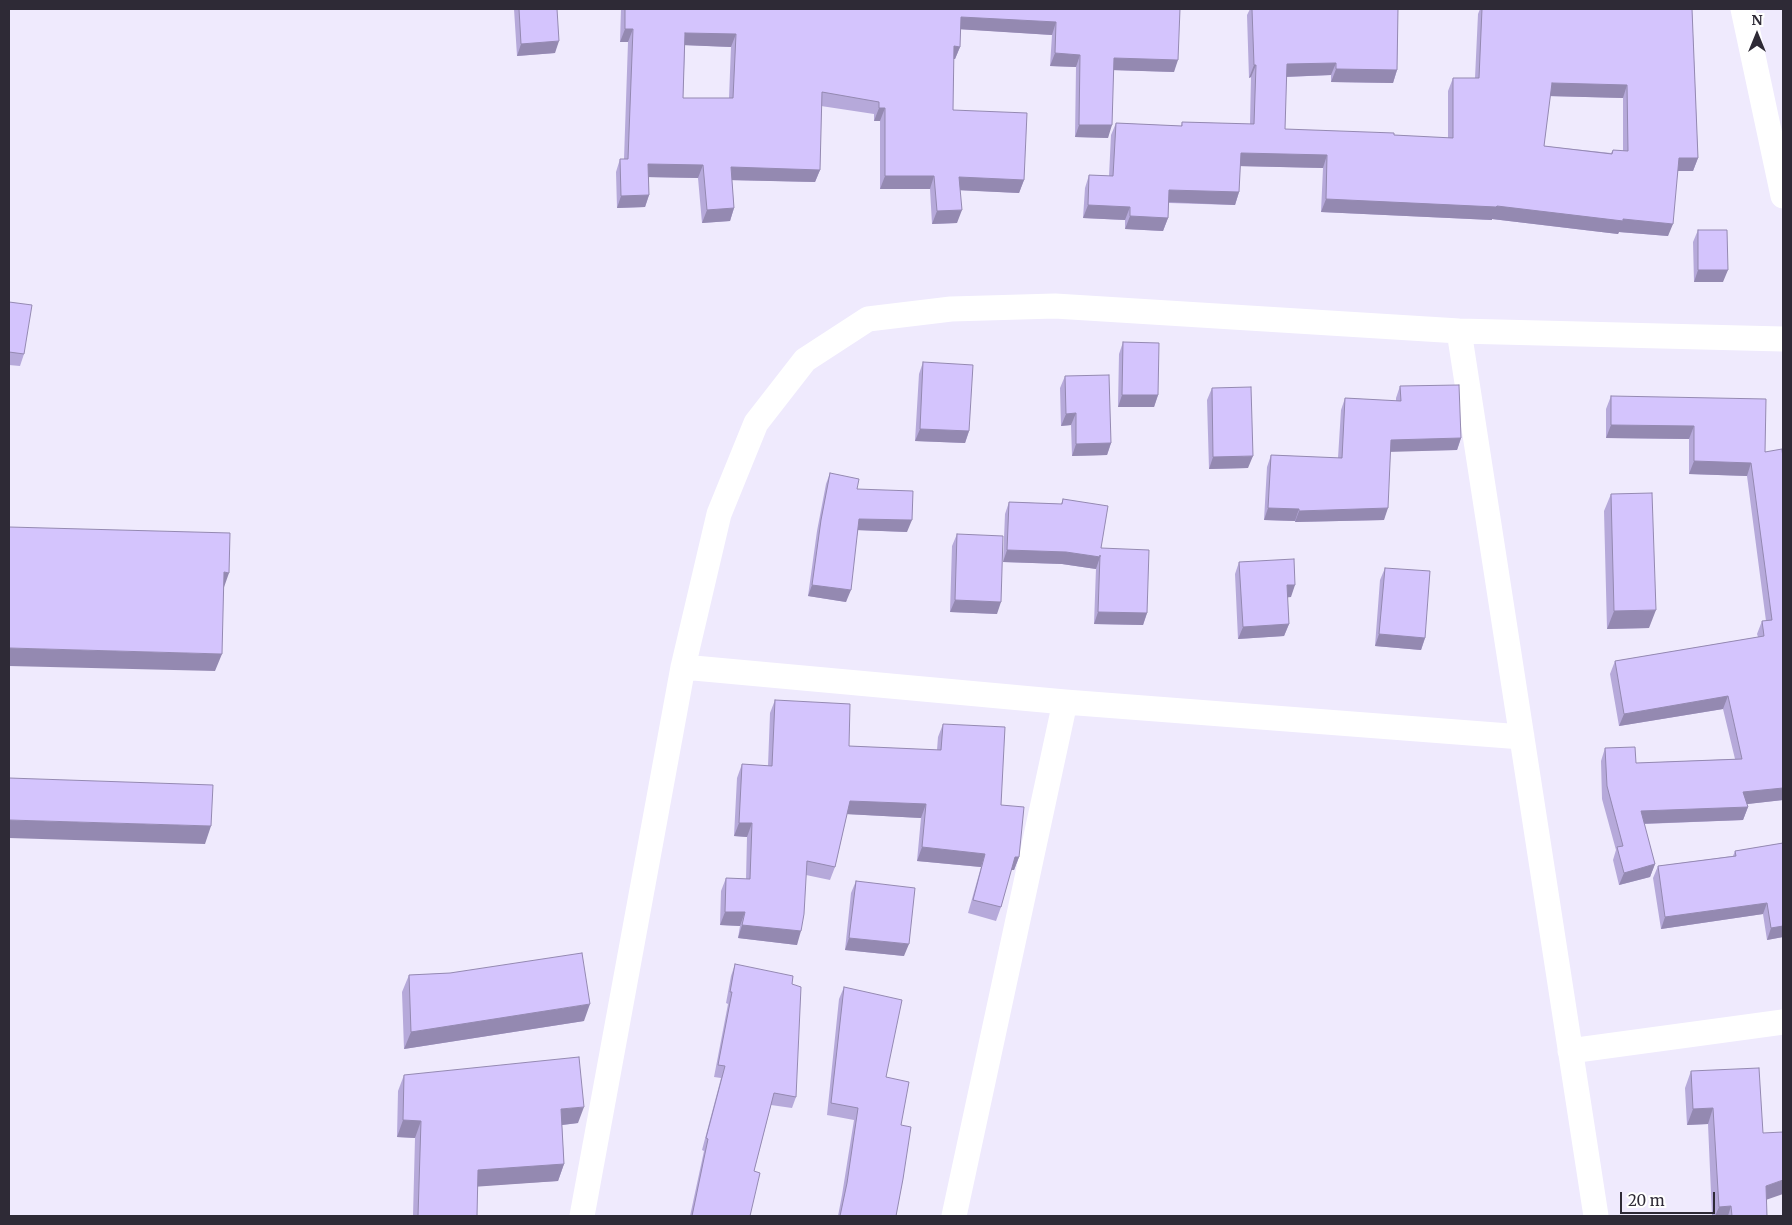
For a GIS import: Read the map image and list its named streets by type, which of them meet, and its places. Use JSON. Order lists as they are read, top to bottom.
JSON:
{
  "scale_bar": "20 m",
  "north": "top"
}
